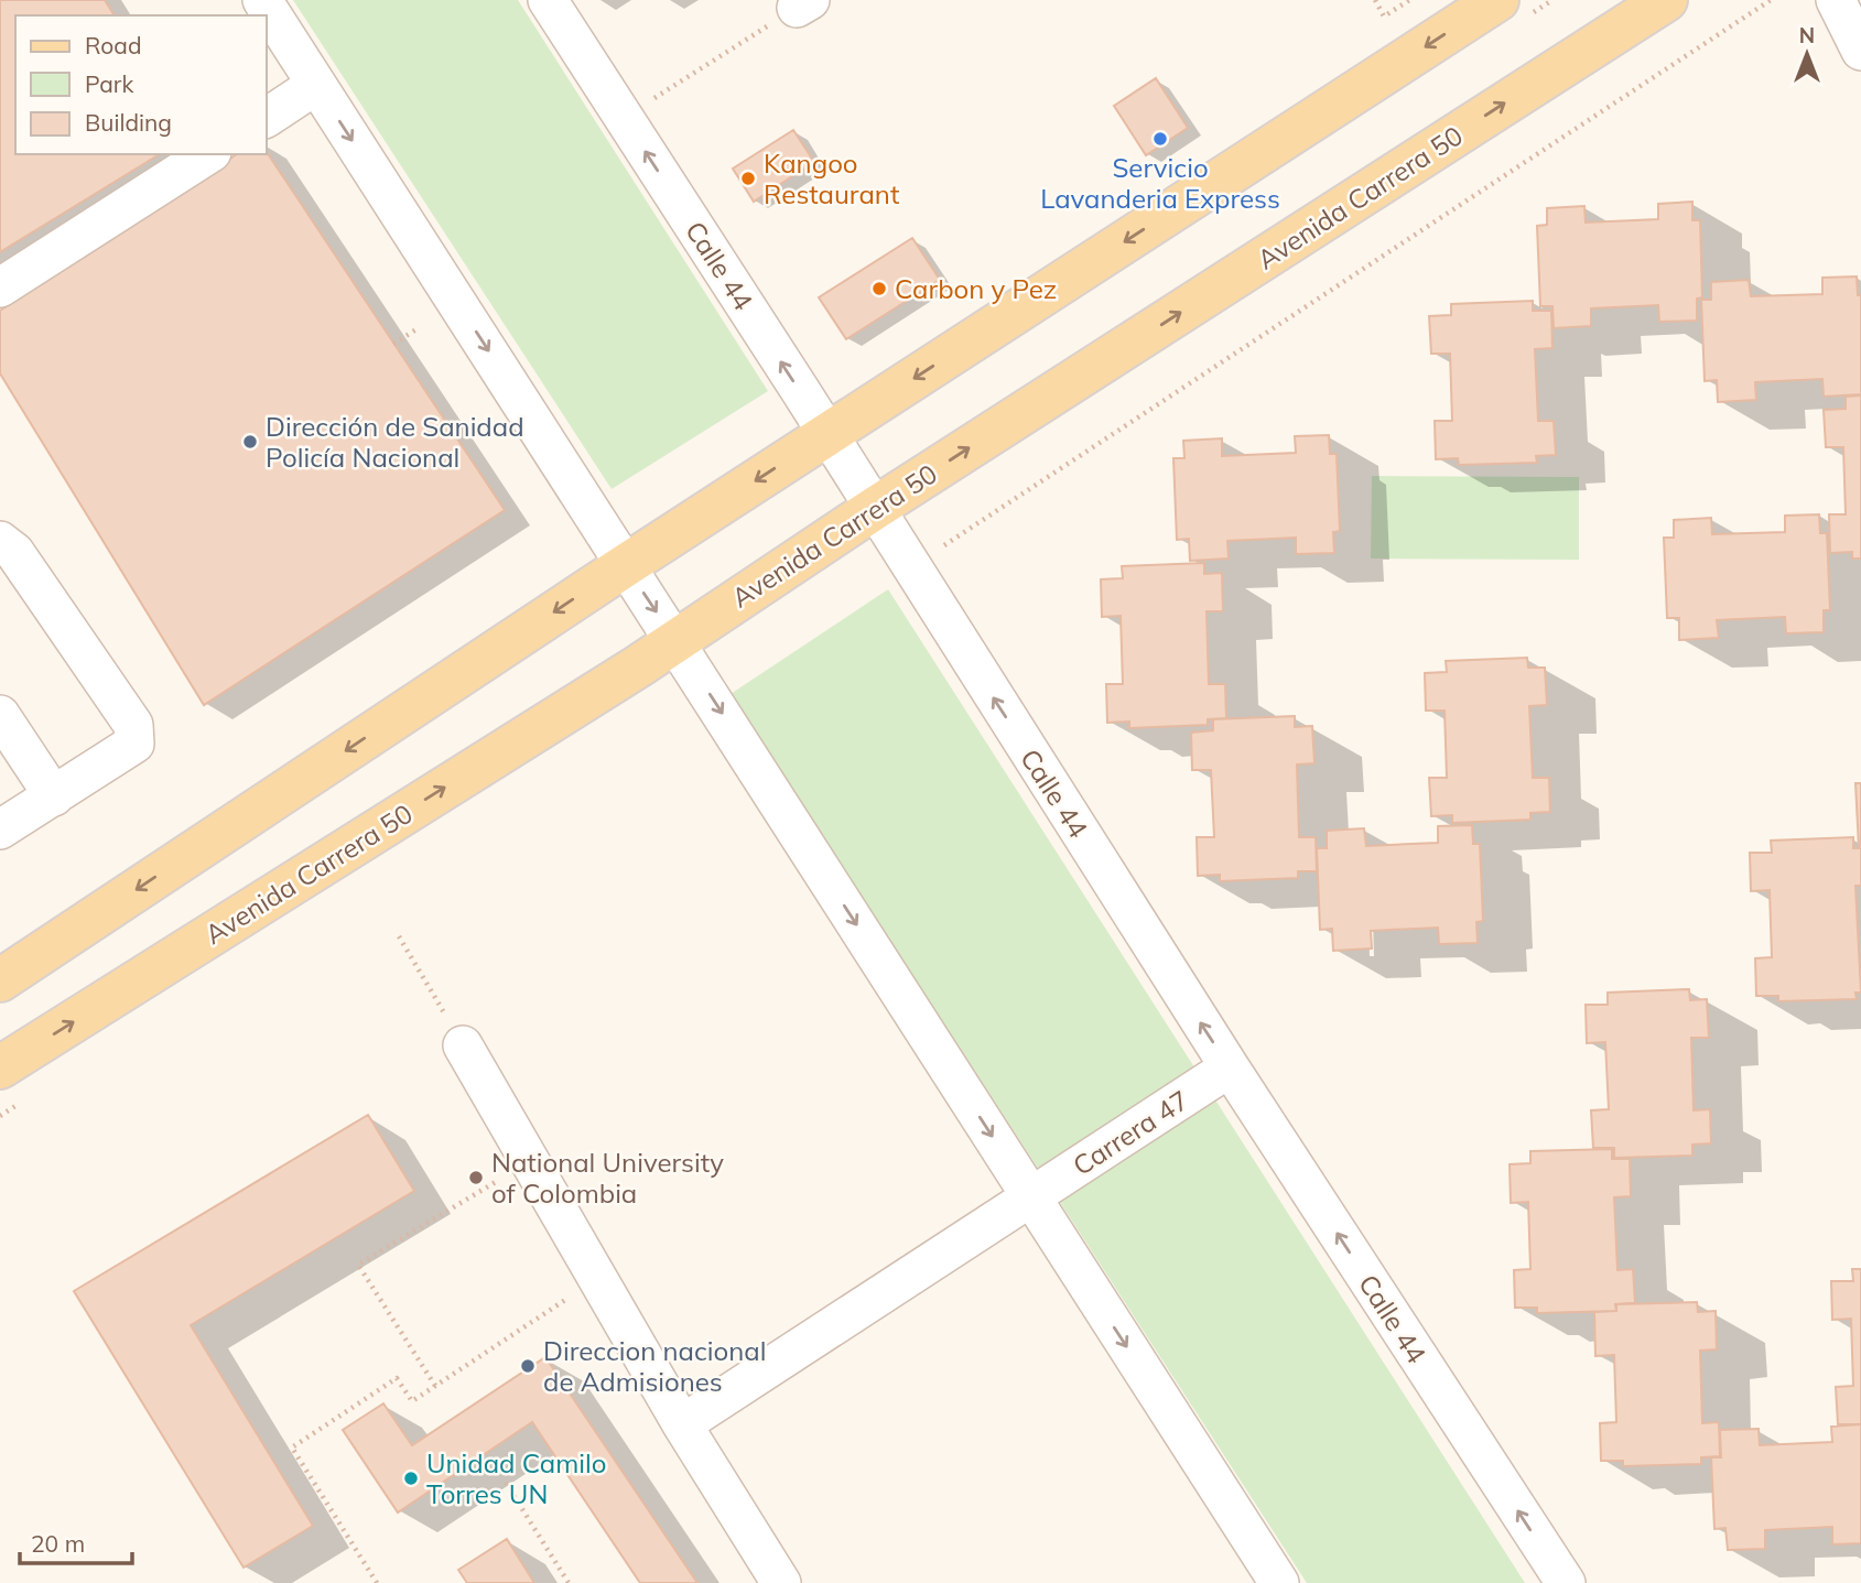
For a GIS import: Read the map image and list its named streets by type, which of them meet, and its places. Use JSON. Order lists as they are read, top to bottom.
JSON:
{
  "streets": {
    "main road": ["Avenida Carrera 50"],
    "street": ["Calle 44", "Carrera 47"]
  },
  "crossings": [
    ["Avenida Carrera 50", "Calle 44"],
    ["Calle 44", "Carrera 47"]
  ],
  "places": [
    "Servicio Lavanderia Express",
    "Kangoo Restaurant",
    "Carbon y Pez",
    "Dirección de Sanidad Policía Nacional",
    "National University of Colombia",
    "Direccion nacional de Admisiones",
    "Unidad Camilo Torres UN"
  ],
  "legend": ["Road", "Park", "Building"],
  "scale_bar": "20 m",
  "north": "top"
}
